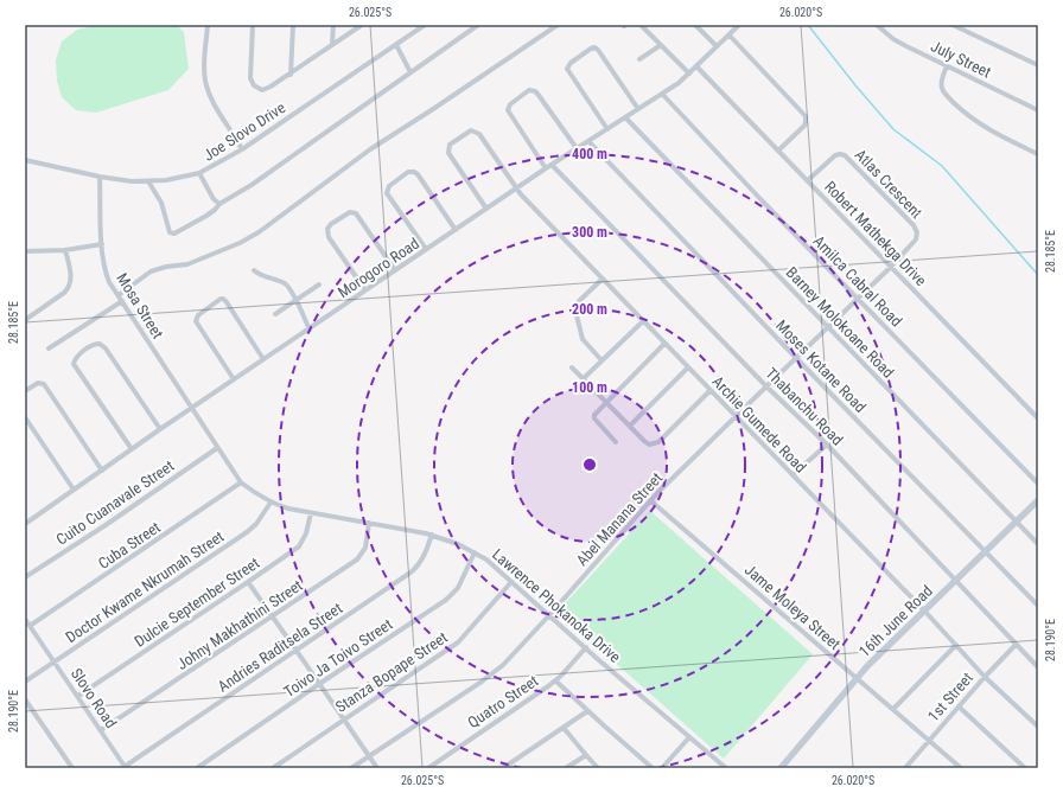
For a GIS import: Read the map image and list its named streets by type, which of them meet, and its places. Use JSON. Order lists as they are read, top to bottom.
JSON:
{
  "streets": {
    "street": [
      "July Street",
      "Joe Slovo Drive",
      "Atlas Crescent",
      "Robert Mathekga Drive",
      "Morogoro Road",
      "Amilca Cabral Road",
      "Mosa Street",
      "Barney Molokoane Road",
      "Moses Kotane Road",
      "Thabanchu Road",
      "Archie Gumede Road",
      "Cuito Cuanavale Street",
      "Abel Manana Street",
      "Cuba Street",
      "Doctor Kwame Nkrumah Street",
      "Dulcie September Street",
      "Lawrence Phokanoka Drive",
      "Jame Moleya Street",
      "16th June Road",
      "Johny Makhathini Street",
      "Andries Raditsela Street",
      "Toivo Ja Toivo Street",
      "Stanza Bopape Street",
      "1st Street",
      "Slovo Road",
      "Quatro Street"
    ]
  },
  "crossings": [
    ["Joe Slovo Drive", "Mosa Street"],
    ["Atlas Crescent", "Robert Mathekga Drive"],
    ["Atlas Crescent", "Abel Manana Street"],
    ["Robert Mathekga Drive", "Morogoro Road"],
    ["Robert Mathekga Drive", "Abel Manana Street"],
    ["Morogoro Road", "Amilca Cabral Road"],
    ["Morogoro Road", "Mosa Street"],
    ["Morogoro Road", "Barney Molokoane Road"],
    ["Morogoro Road", "Moses Kotane Road"],
    ["Morogoro Road", "Thabanchu Road"],
    ["Morogoro Road", "Archie Gumede Road"],
    ["Morogoro Road", "Lawrence Phokanoka Drive"],
    ["Amilca Cabral Road", "Abel Manana Street"],
    ["Mosa Street", "Lawrence Phokanoka Drive"],
    ["Barney Molokoane Road", "Abel Manana Street"],
    ["Barney Molokoane Road", "16th June Road"],
    ["Moses Kotane Road", "Abel Manana Street"],
    ["Moses Kotane Road", "16th June Road"],
    ["Thabanchu Road", "Abel Manana Street"],
    ["Thabanchu Road", "16th June Road"],
    ["Thabanchu Road", "1st Street"],
    ["Archie Gumede Road", "Abel Manana Street"],
    ["Archie Gumede Road", "16th June Road"],
    ["Archie Gumede Road", "1st Street"],
    ["Cuito Cuanavale Street", "Lawrence Phokanoka Drive"],
    ["Abel Manana Street", "Lawrence Phokanoka Drive"],
    ["Abel Manana Street", "Jame Moleya Street"],
    ["Cuba Street", "Lawrence Phokanoka Drive"],
    ["Cuba Street", "Slovo Road"],
    ["Doctor Kwame Nkrumah Street", "Lawrence Phokanoka Drive"],
    ["Doctor Kwame Nkrumah Street", "Slovo Road"],
    ["Dulcie September Street", "Lawrence Phokanoka Drive"],
    ["Dulcie September Street", "Slovo Road"],
    ["Lawrence Phokanoka Drive", "Johny Makhathini Street"],
    ["Lawrence Phokanoka Drive", "Andries Raditsela Street"],
    ["Lawrence Phokanoka Drive", "Toivo Ja Toivo Street"],
    ["Lawrence Phokanoka Drive", "Stanza Bopape Street"],
    ["Lawrence Phokanoka Drive", "Quatro Street"],
    ["Jame Moleya Street", "16th June Road"],
    ["Jame Moleya Street", "1st Street"],
    ["Johny Makhathini Street", "Slovo Road"],
    ["Andries Raditsela Street", "Slovo Road"]
  ],
  "coordinates": [
    "26.025°S",
    "26.020°S",
    "28.185°E",
    "28.190°E"
  ],
  "rings": [
    "400 m",
    "300 m",
    "200 m",
    "100 m"
  ]
}
